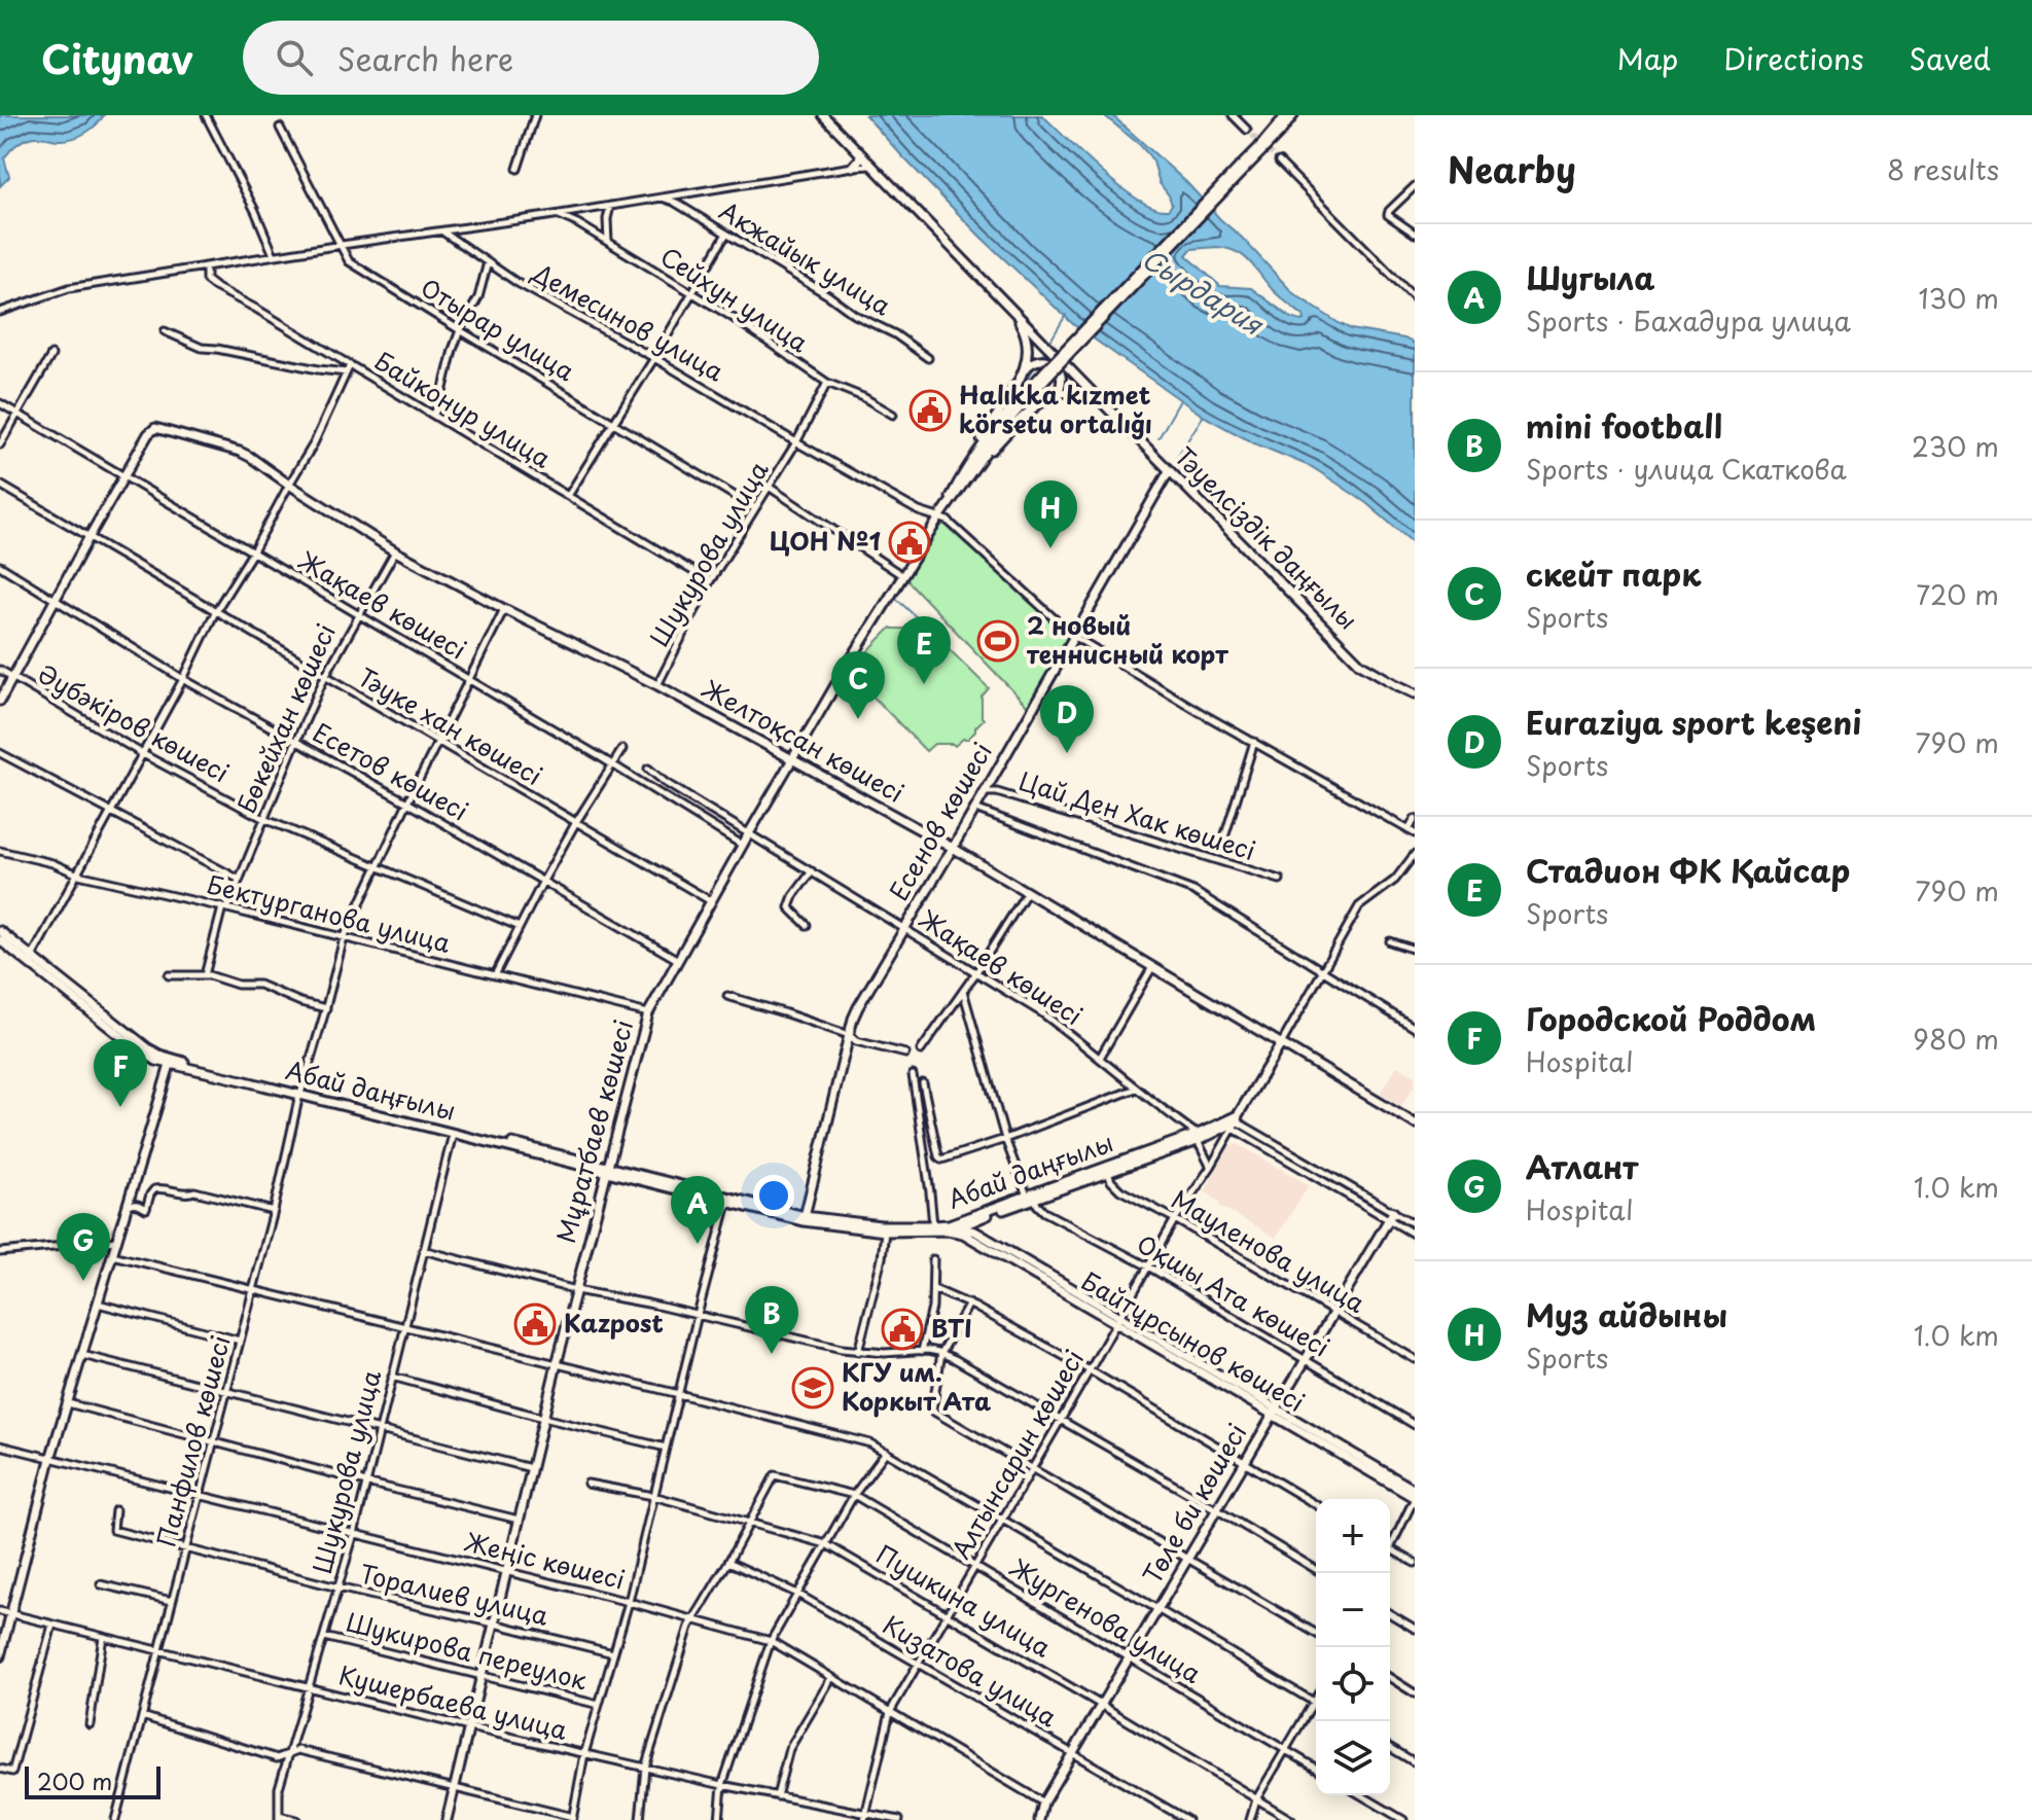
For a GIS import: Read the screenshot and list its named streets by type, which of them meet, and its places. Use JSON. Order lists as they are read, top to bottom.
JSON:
{
  "streets": {
    "street": [
      "Акжайык улица",
      "Сейхун улица",
      "Демесинов улица",
      "Отырар улица",
      "Байконур улица",
      "Тәуелсіздік даңғылы",
      "Шукурова улица",
      "Жақаев көшесі",
      "Бөкейхан көшесі",
      "Әубәкіров көшесі",
      "Тәуке хан көшесі",
      "Желтоқсан көшесі",
      "Есетов көшесі",
      "Цай Ден Хак көшесі",
      "Есенов көшесі",
      "Бектурганова улица",
      "Абай даңғылы",
      "Мұратбаев көшесі",
      "Мауленова улица",
      "Оқшы Ата көшесі",
      "Байтұрсынов көшесі",
      "Панфилов көшесі",
      "Алтынсарин көшесі",
      "Төле би көшесі",
      "Жеңіс көшесі",
      "Торалиев улица",
      "Пушкина улица",
      "Жургенова улица",
      "Шукирова переулок",
      "Кизатова улица",
      "Кушербаева улица"
    ]
  },
  "crossings": [
    ["Сейхун улица", "Шукурова улица"],
    ["Демесинов улица", "Шукурова улица"],
    ["Демесинов улица", "Есенов көшесі"],
    ["Демесинов улица", "Мұратбаев көшесі"],
    ["Отырар улица", "Шукурова улица"],
    ["Байконур улица", "Шукурова улица"],
    ["Тәуелсіздік даңғылы", "Есенов көшесі"],
    ["Шукурова улица", "Желтоқсан көшесі"],
    ["Шукурова улица", "Абай даңғылы"],
    ["Шукурова улица", "Жеңіс көшесі"],
    ["Шукурова улица", "Торалиев улица"],
    ["Шукурова улица", "Шукирова переулок"],
    ["Шукурова улица", "Кушербаева улица"],
    ["Жақаев көшесі", "Бөкейхан көшесі"],
    ["Жақаев көшесі", "Желтоқсан көшесі"],
    ["Жақаев көшесі", "Есенов көшесі"],
    ["Жақаев көшесі", "Абай даңғылы"],
    ["Жақаев көшесі", "Мұратбаев көшесі"],
    ["Жақаев көшесі", "Панфилов көшесі"],
    ["Бөкейхан көшесі", "Әубәкіров көшесі"],
    ["Бөкейхан көшесі", "Тәуке хан көшесі"],
    ["Бөкейхан көшесі", "Желтоқсан көшесі"],
    ["Бөкейхан көшесі", "Есетов көшесі"],
    ["Бөкейхан көшесі", "Бектурганова улица"],
    ["Әубәкіров көшесі", "Панфилов көшесі"],
    ["Тәуке хан көшесі", "Мұратбаев көшесі"],
    ["Тәуке хан көшесі", "Панфилов көшесі"],
    ["Желтоқсан көшесі", "Есенов көшесі"],
    ["Желтоқсан көшесі", "Мұратбаев көшесі"],
    ["Желтоқсан көшесі", "Панфилов көшесі"],
    ["Есетов көшесі", "Мұратбаев көшесі"],
    ["Есетов көшесі", "Панфилов көшесі"],
    ["Цай Ден Хак көшесі", "Есенов көшесі"],
    ["Есенов көшесі", "Абай даңғылы"],
    ["Бектурганова улица", "Мұратбаев көшесі"],
    ["Бектурганова улица", "Панфилов көшесі"],
    ["Абай даңғылы", "Мұратбаев көшесі"],
    ["Абай даңғылы", "Мауленова улица"],
    ["Абай даңғылы", "Оқшы Ата көшесі"],
    ["Абай даңғылы", "Байтұрсынов көшесі"],
    ["Абай даңғылы", "Панфилов көшесі"],
    ["Абай даңғылы", "Алтынсарин көшесі"],
    ["Мұратбаев көшесі", "Жеңіс көшесі"],
    ["Мұратбаев көшесі", "Торалиев улица"],
    ["Мұратбаев көшесі", "Шукирова переулок"],
    ["Мұратбаев көшесі", "Кушербаева улица"],
    ["Мауленова улица", "Алтынсарин көшесі"],
    ["Мауленова улица", "Төле би көшесі"],
    ["Оқшы Ата көшесі", "Алтынсарин көшесі"],
    ["Оқшы Ата көшесі", "Төле би көшесі"],
    ["Байтұрсынов көшесі", "Алтынсарин көшесі"],
    ["Байтұрсынов көшесі", "Төле би көшесі"],
    ["Панфилов көшесі", "Жеңіс көшесі"],
    ["Панфилов көшесі", "Торалиев улица"],
    ["Панфилов көшесі", "Кушербаева улица"],
    ["Алтынсарин көшесі", "Жеңіс көшесі"],
    ["Алтынсарин көшесі", "Пушкина улица"],
    ["Алтынсарин көшесі", "Жургенова улица"],
    ["Алтынсарин көшесі", "Кизатова улица"],
    ["Алтынсарин көшесі", "Кушербаева улица"],
    ["Төле би көшесі", "Жеңіс көшесі"],
    ["Төле би көшесі", "Пушкина улица"],
    ["Төле би көшесі", "Жургенова улица"],
    ["Төле би көшесі", "Кизатова улица"],
    ["Пушкина улица", "Жургенова улица"]
  ],
  "water": ["Сырдария"],
  "places": {
    "public building": [
      "Halıkka kızmet körsetu ortalığı",
      "ЦОН №1",
      "Kazpost",
      "BTI"
    ],
    "sports": ["2 новый теннисный корт"],
    "school or university": ["КГУ им. Коркыт Ата"]
  },
  "scale_bar": "200 m",
  "page": {
    "header": "Citynav",
    "search": "Search here",
    "nav": ["Map", "Directions", "Saved"],
    "heading": ["Nearby", "8 results"],
    "list": [
      {
        "mark": "A",
        "name": "Шугыла",
        "note": "Sports · Бахадура улица",
        "value": "130 m"
      },
      {
        "mark": "B",
        "name": "mini football",
        "note": "Sports · улица Скаткова",
        "value": "230 m"
      },
      {
        "mark": "C",
        "name": "скейт парк",
        "note": "Sports",
        "value": "720 m"
      },
      {
        "mark": "D",
        "name": "Euraziya sport keşeni",
        "note": "Sports",
        "value": "790 m"
      },
      {
        "mark": "E",
        "name": "Стадион ФК Қайсар",
        "note": "Sports",
        "value": "790 m"
      },
      {
        "mark": "F",
        "name": "Городской Роддом",
        "note": "Hospital",
        "value": "980 m"
      },
      {
        "mark": "G",
        "name": "Атлант",
        "note": "Hospital",
        "value": "1.0 km"
      },
      {
        "mark": "H",
        "name": "Муз айдыны",
        "note": "Sports",
        "value": "1.0 km"
      }
    ],
    "pins": [
      "H",
      "E",
      "C",
      "D",
      "F",
      "A",
      "G",
      "B"
    ],
    "map_buttons": ["+", "−"],
    "scale": "200 m"
  }
}
